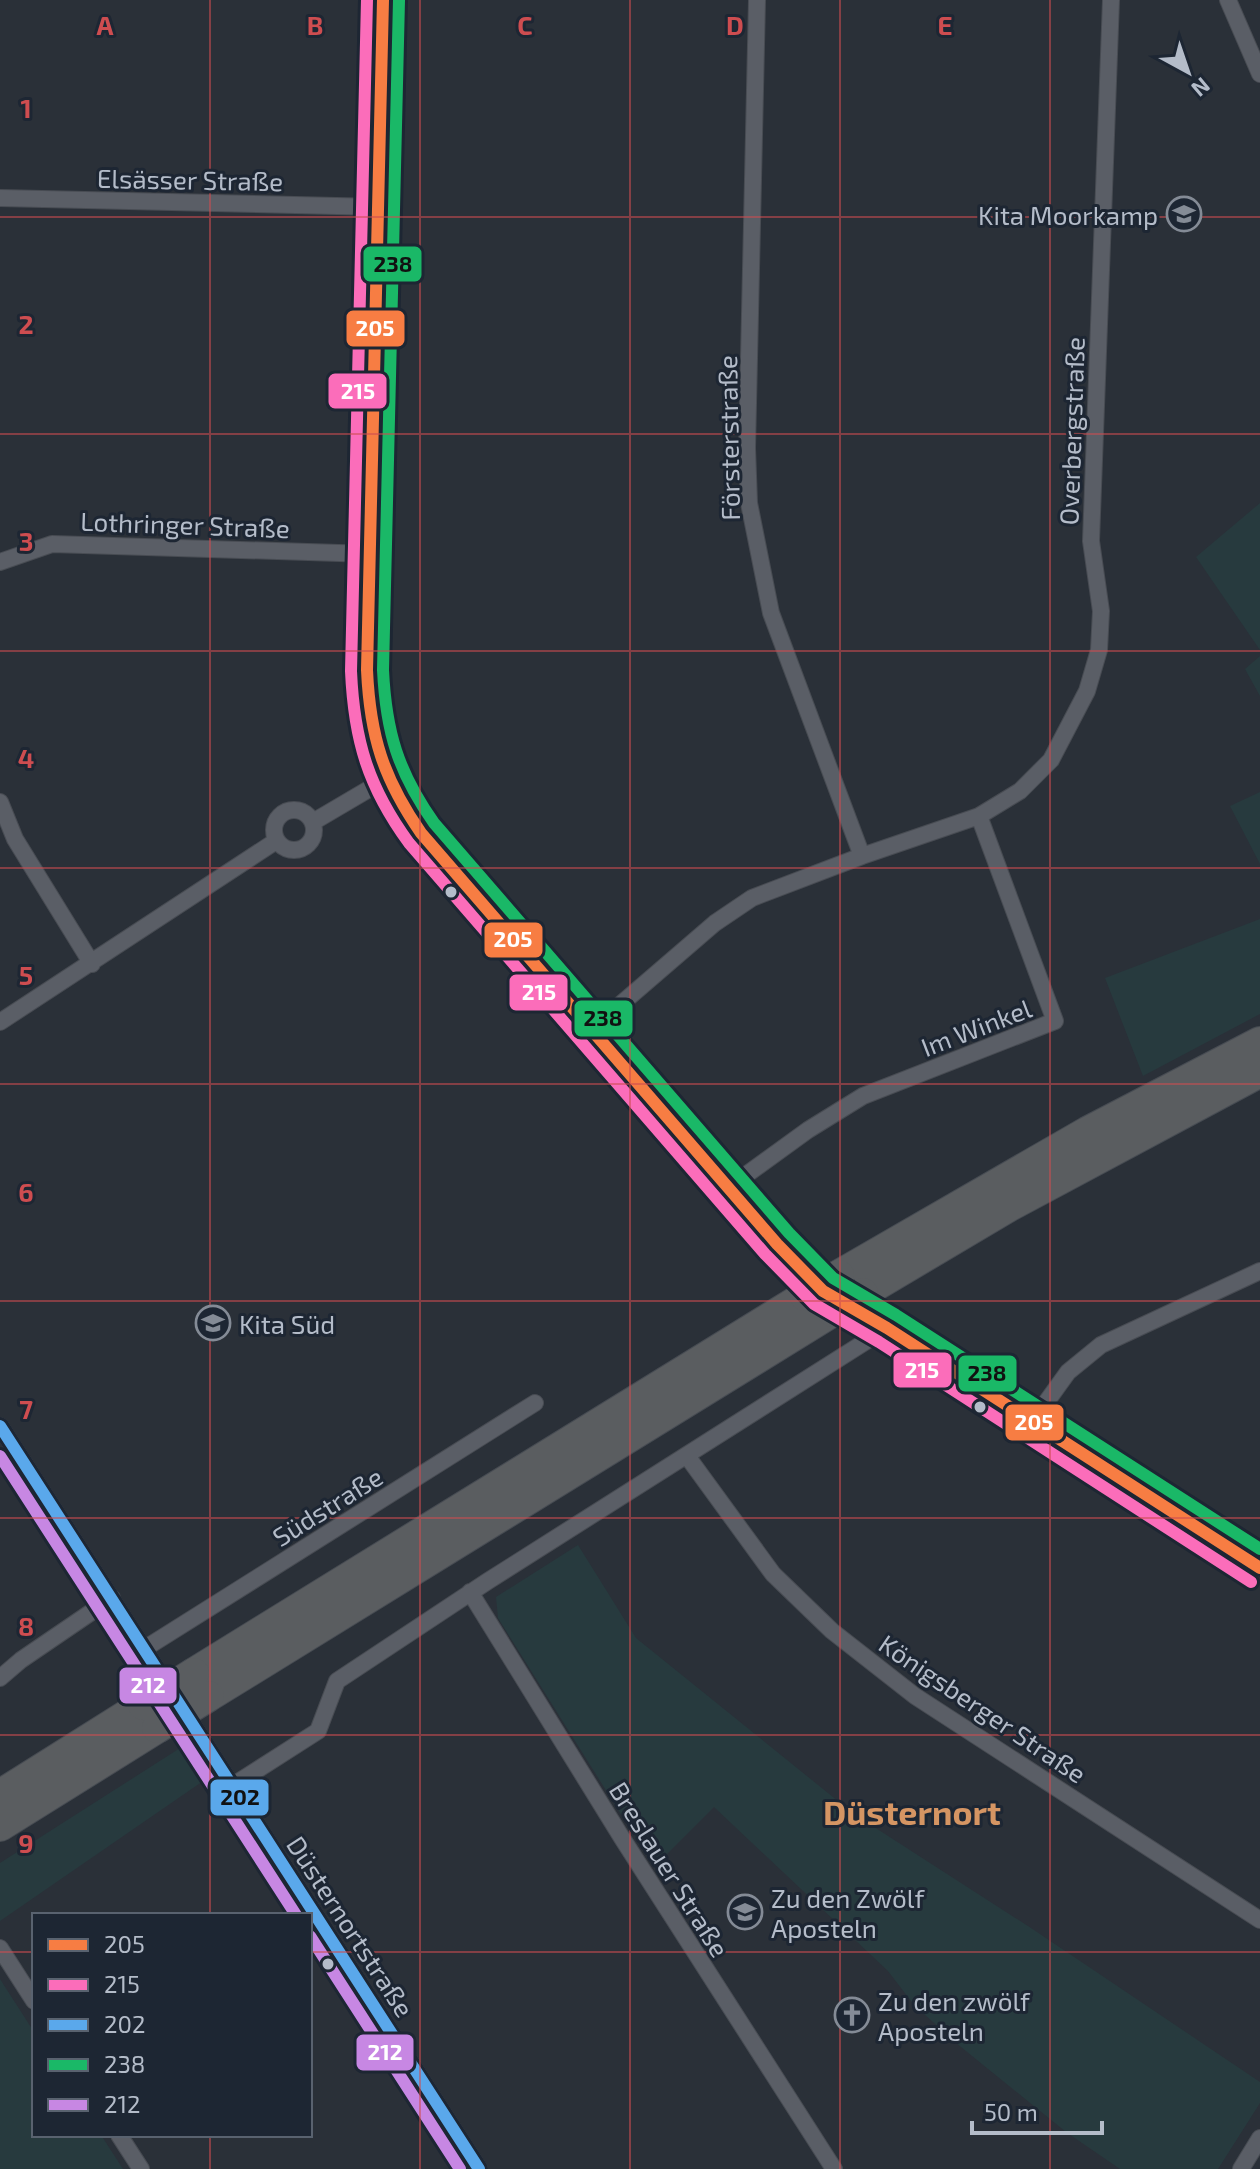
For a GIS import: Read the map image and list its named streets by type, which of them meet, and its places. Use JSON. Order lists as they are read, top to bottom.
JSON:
{
  "streets": {
    "street": [
      "Elsässer Straße",
      "Overbergstraße",
      "Försterstraße",
      "Lothringer Straße",
      "Im Winkel",
      "Südstraße",
      "Königsberger Straße",
      "Breslauer Straße",
      "Düsternortstraße"
    ]
  },
  "crossings": [
    ["Overbergstraße", "Im Winkel"],
    ["Südstraße", "Düsternortstraße"]
  ],
  "districts": ["Düsternort"],
  "places": {
    "school or university": ["Kita Moorkamp", "Kita Süd", "Zu den Zwölf Aposteln"],
    "church": ["Zu den zwölf Aposteln"]
  },
  "lines": [
    "transit line 205",
    "transit line 215",
    "transit line 238",
    "transit line 202",
    "transit line 212"
  ],
  "legend": [
    "205",
    "215",
    "202",
    "238",
    "212"
  ],
  "scale_bar": "50 m",
  "north": "bottom right",
  "grid": {
    "columns": [
      "A",
      "B",
      "C",
      "D",
      "E"
    ],
    "rows": [
      "1",
      "2",
      "3",
      "4",
      "5",
      "6",
      "7",
      "8",
      "9"
    ]
  }
}
